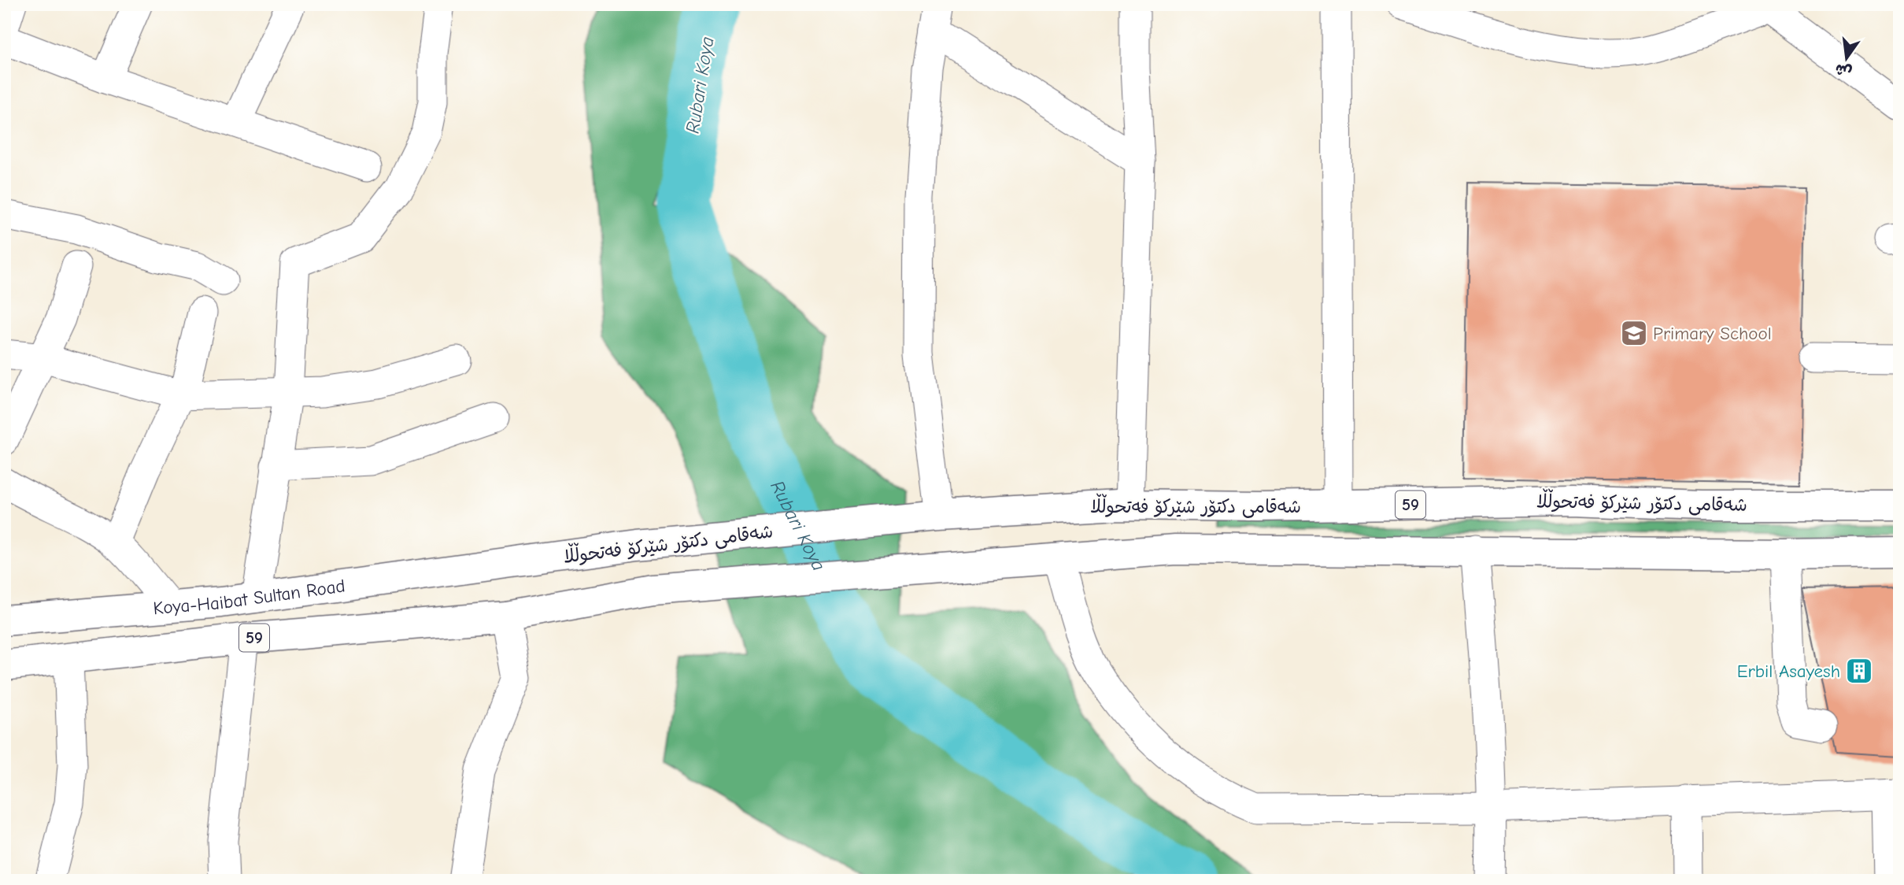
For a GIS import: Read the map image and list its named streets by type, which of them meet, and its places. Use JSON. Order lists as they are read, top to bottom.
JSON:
{
  "streets": {
    "main road": ["شەقامی دکتۆر شێرکۆ فەتحوڵڵا", "59", "Koya-Haibat Sultan Road"]
  },
  "crossings": [
    ["شەقامی دکتۆر شێرکۆ فەتحوڵڵا", "Koya-Haibat Sultan Road"]
  ],
  "water": ["Rubari Koya"],
  "places": {
    "school or university": ["Primary School"],
    "building": ["Erbil Asayesh"]
  },
  "north": "bottom"
}
